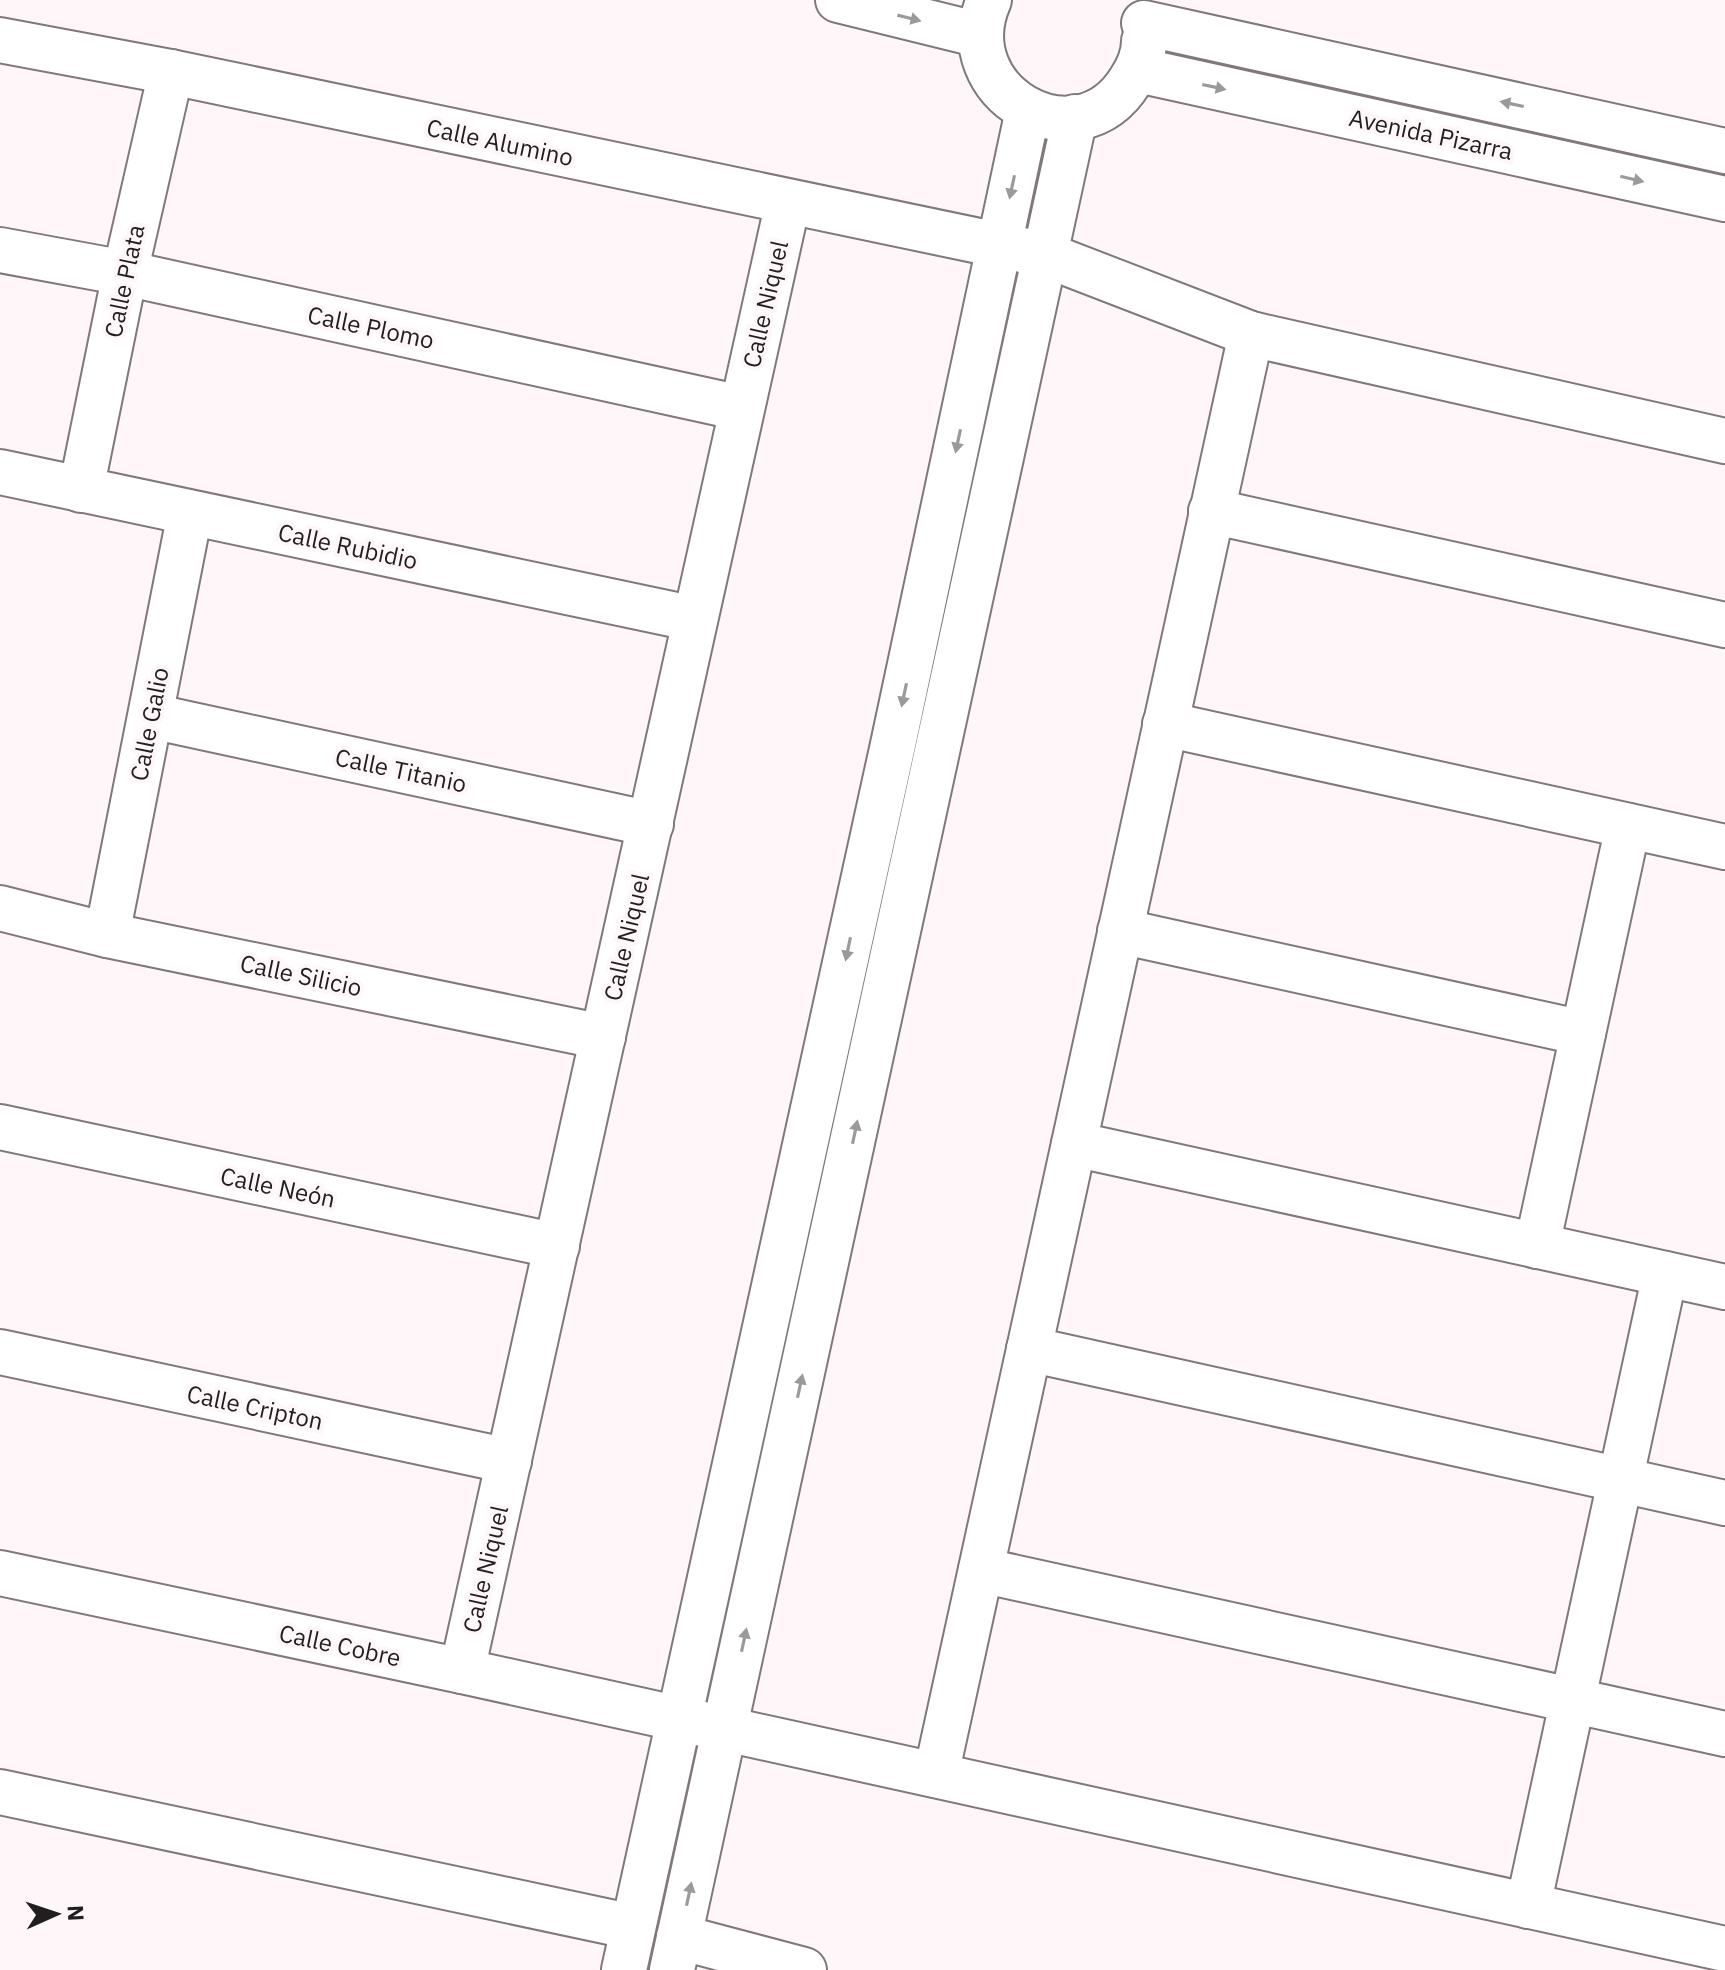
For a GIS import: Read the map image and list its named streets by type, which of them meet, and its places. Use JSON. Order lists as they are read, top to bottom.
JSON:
{
  "streets": {
    "street": [
      "Avenida Pizarra",
      "Calle Alumino",
      "Calle Plata",
      "Calle Niquel",
      "Calle Plomo",
      "Calle Rubidio",
      "Calle Galio",
      "Calle Titanio",
      "Calle Silicio",
      "Calle Neón",
      "Calle Cripton",
      "Calle Cobre"
    ]
  },
  "crossings": [
    ["Calle Alumino", "Calle Plata"],
    ["Calle Alumino", "Calle Niquel"],
    ["Calle Plata", "Calle Plomo"],
    ["Calle Plata", "Calle Rubidio"],
    ["Calle Niquel", "Calle Plomo"],
    ["Calle Niquel", "Calle Rubidio"],
    ["Calle Niquel", "Calle Titanio"],
    ["Calle Niquel", "Calle Silicio"],
    ["Calle Niquel", "Calle Neón"],
    ["Calle Niquel", "Calle Cripton"],
    ["Calle Niquel", "Calle Cobre"],
    ["Calle Rubidio", "Calle Galio"],
    ["Calle Galio", "Calle Titanio"],
    ["Calle Galio", "Calle Silicio"]
  ],
  "north": "right"
}
